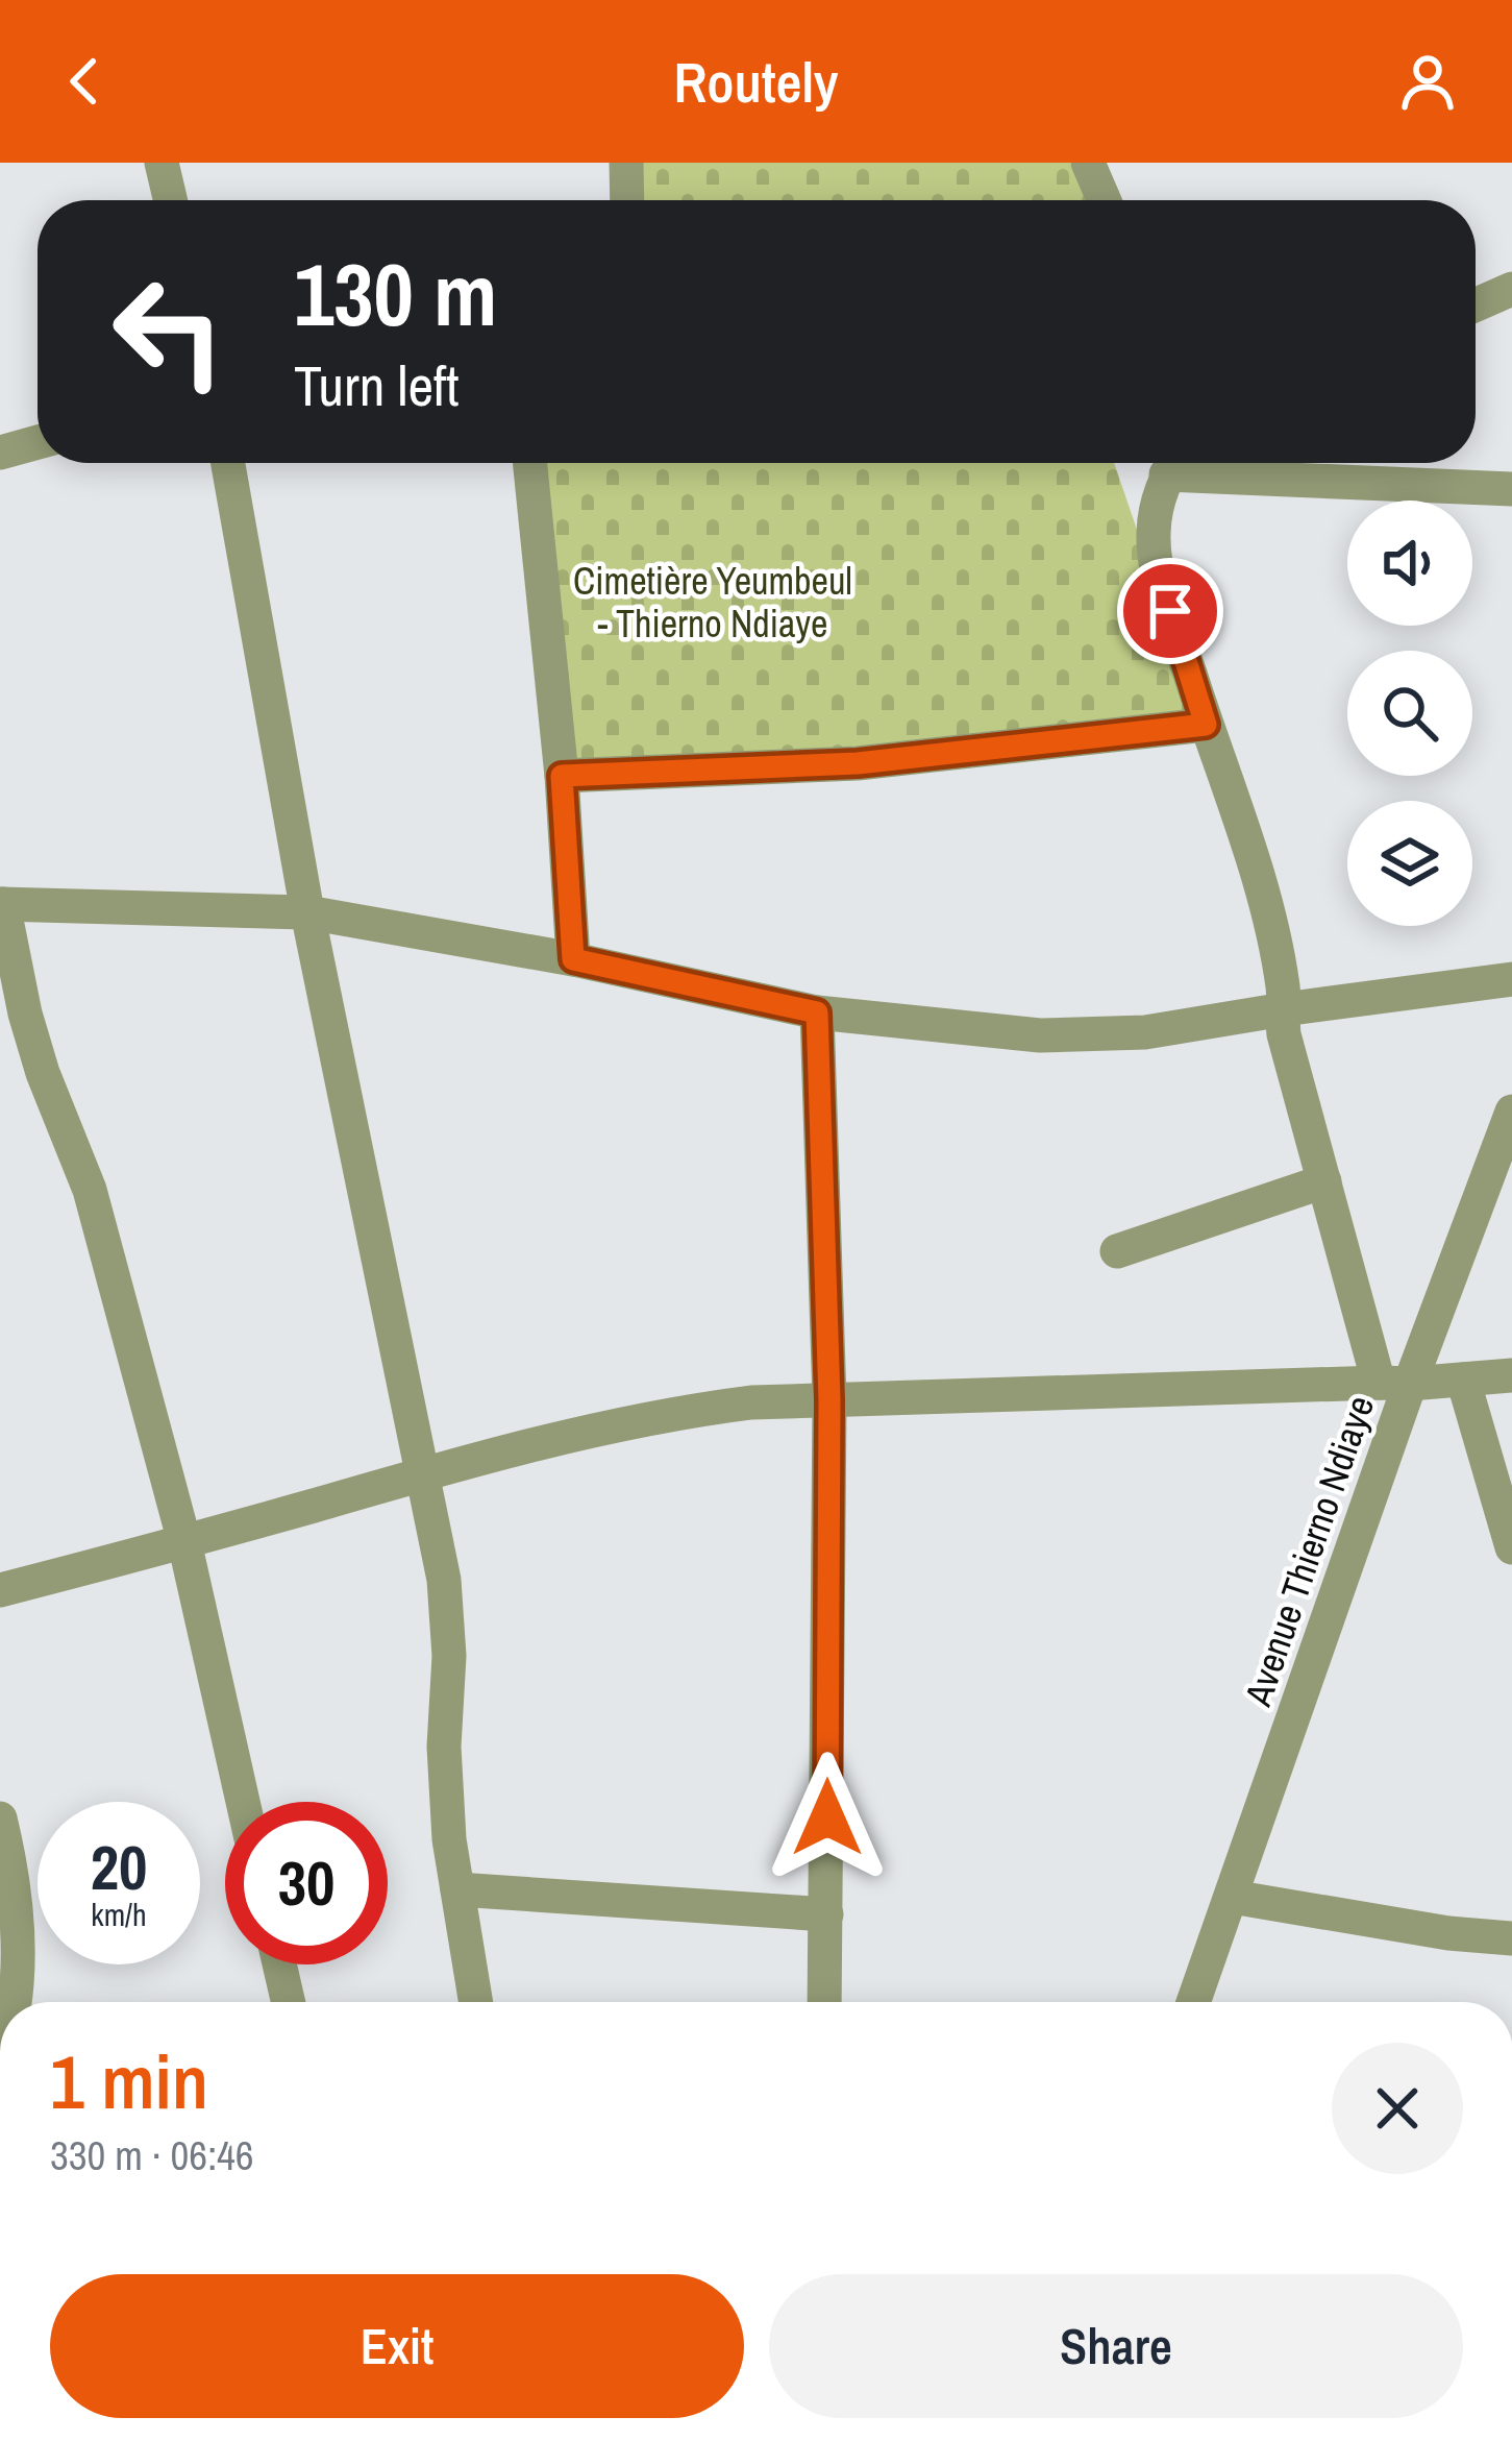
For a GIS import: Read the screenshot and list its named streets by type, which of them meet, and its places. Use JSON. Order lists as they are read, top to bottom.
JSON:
{
  "streets": {
    "street": ["Avenue Thierno Ndiaye"]
  },
  "parks": ["Cimetière Yeumbeul - Thierno Ndiaye"],
  "page": {
    "header": "Routely",
    "turn": ["130 m", "Turn left"],
    "speed": "20 km/h",
    "limit": "30",
    "heading": ["1 min", "330 m · 06:46"],
    "buttons": ["Exit", "Share"]
  }
}
